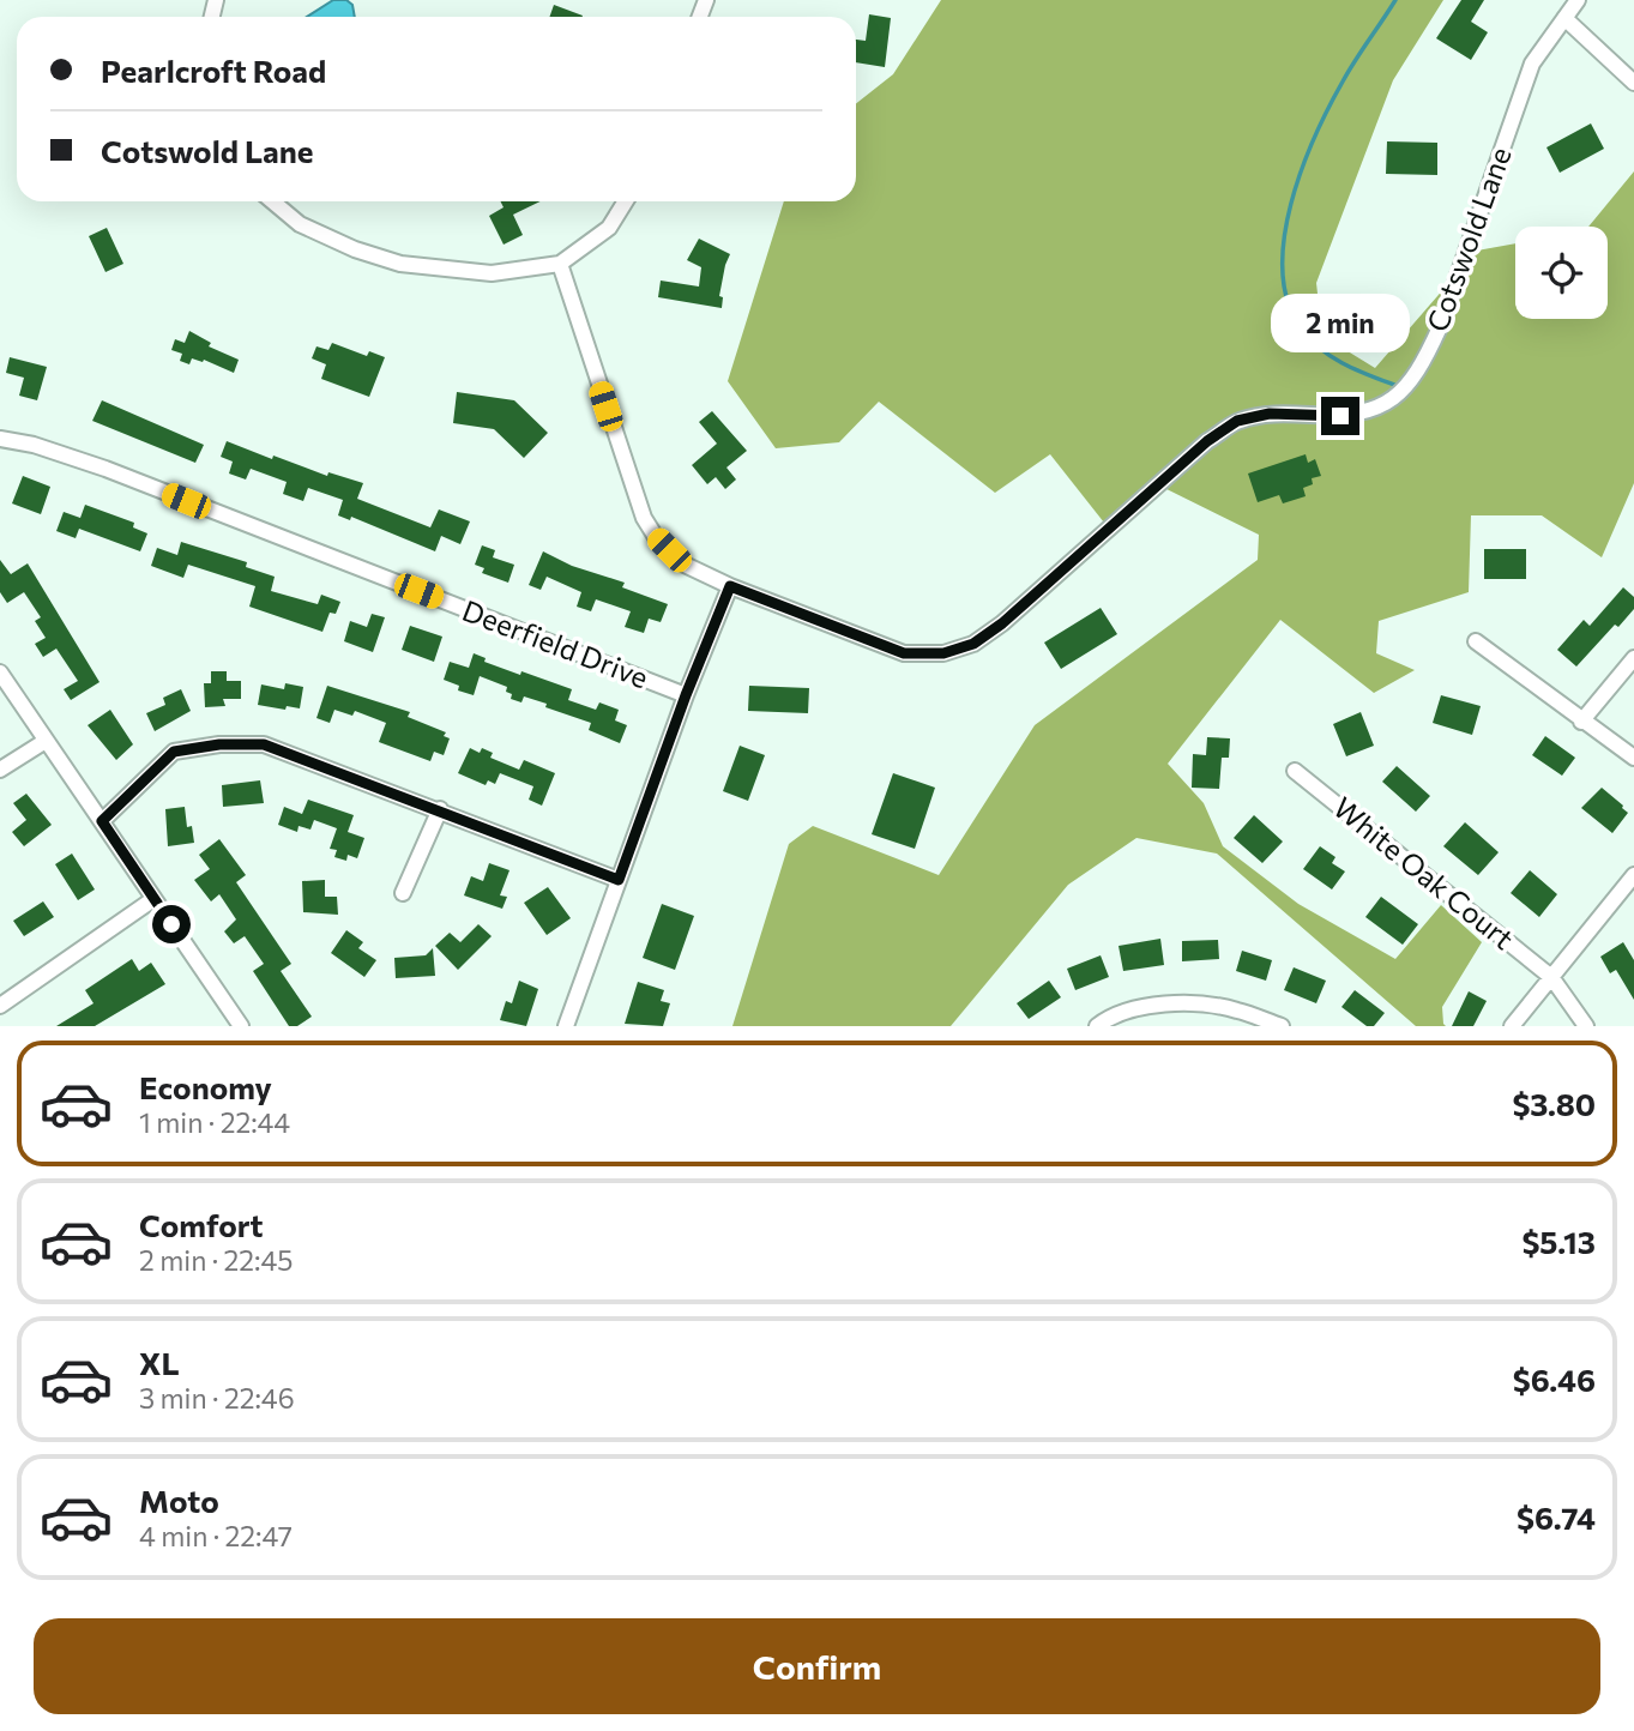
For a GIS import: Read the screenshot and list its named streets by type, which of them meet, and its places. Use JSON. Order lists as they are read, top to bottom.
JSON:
{
  "streets": {
    "street": ["Cotswold Lane", "Deerfield Drive", "White Oak Court"]
  },
  "page": {
    "banner": ["Pearlcroft Road", "Cotswold Lane"],
    "bubble": "2 min",
    "list": [
      {
        "name": "Economy",
        "note": "1 min · 22:44",
        "value": "$3.80"
      },
      {
        "name": "Comfort",
        "note": "2 min · 22:45",
        "value": "$5.13"
      },
      {
        "name": "XL",
        "note": "3 min · 22:46",
        "value": "$6.46"
      },
      {
        "name": "Moto",
        "note": "4 min · 22:47",
        "value": "$6.74"
      }
    ],
    "buttons": "Confirm"
  }
}
